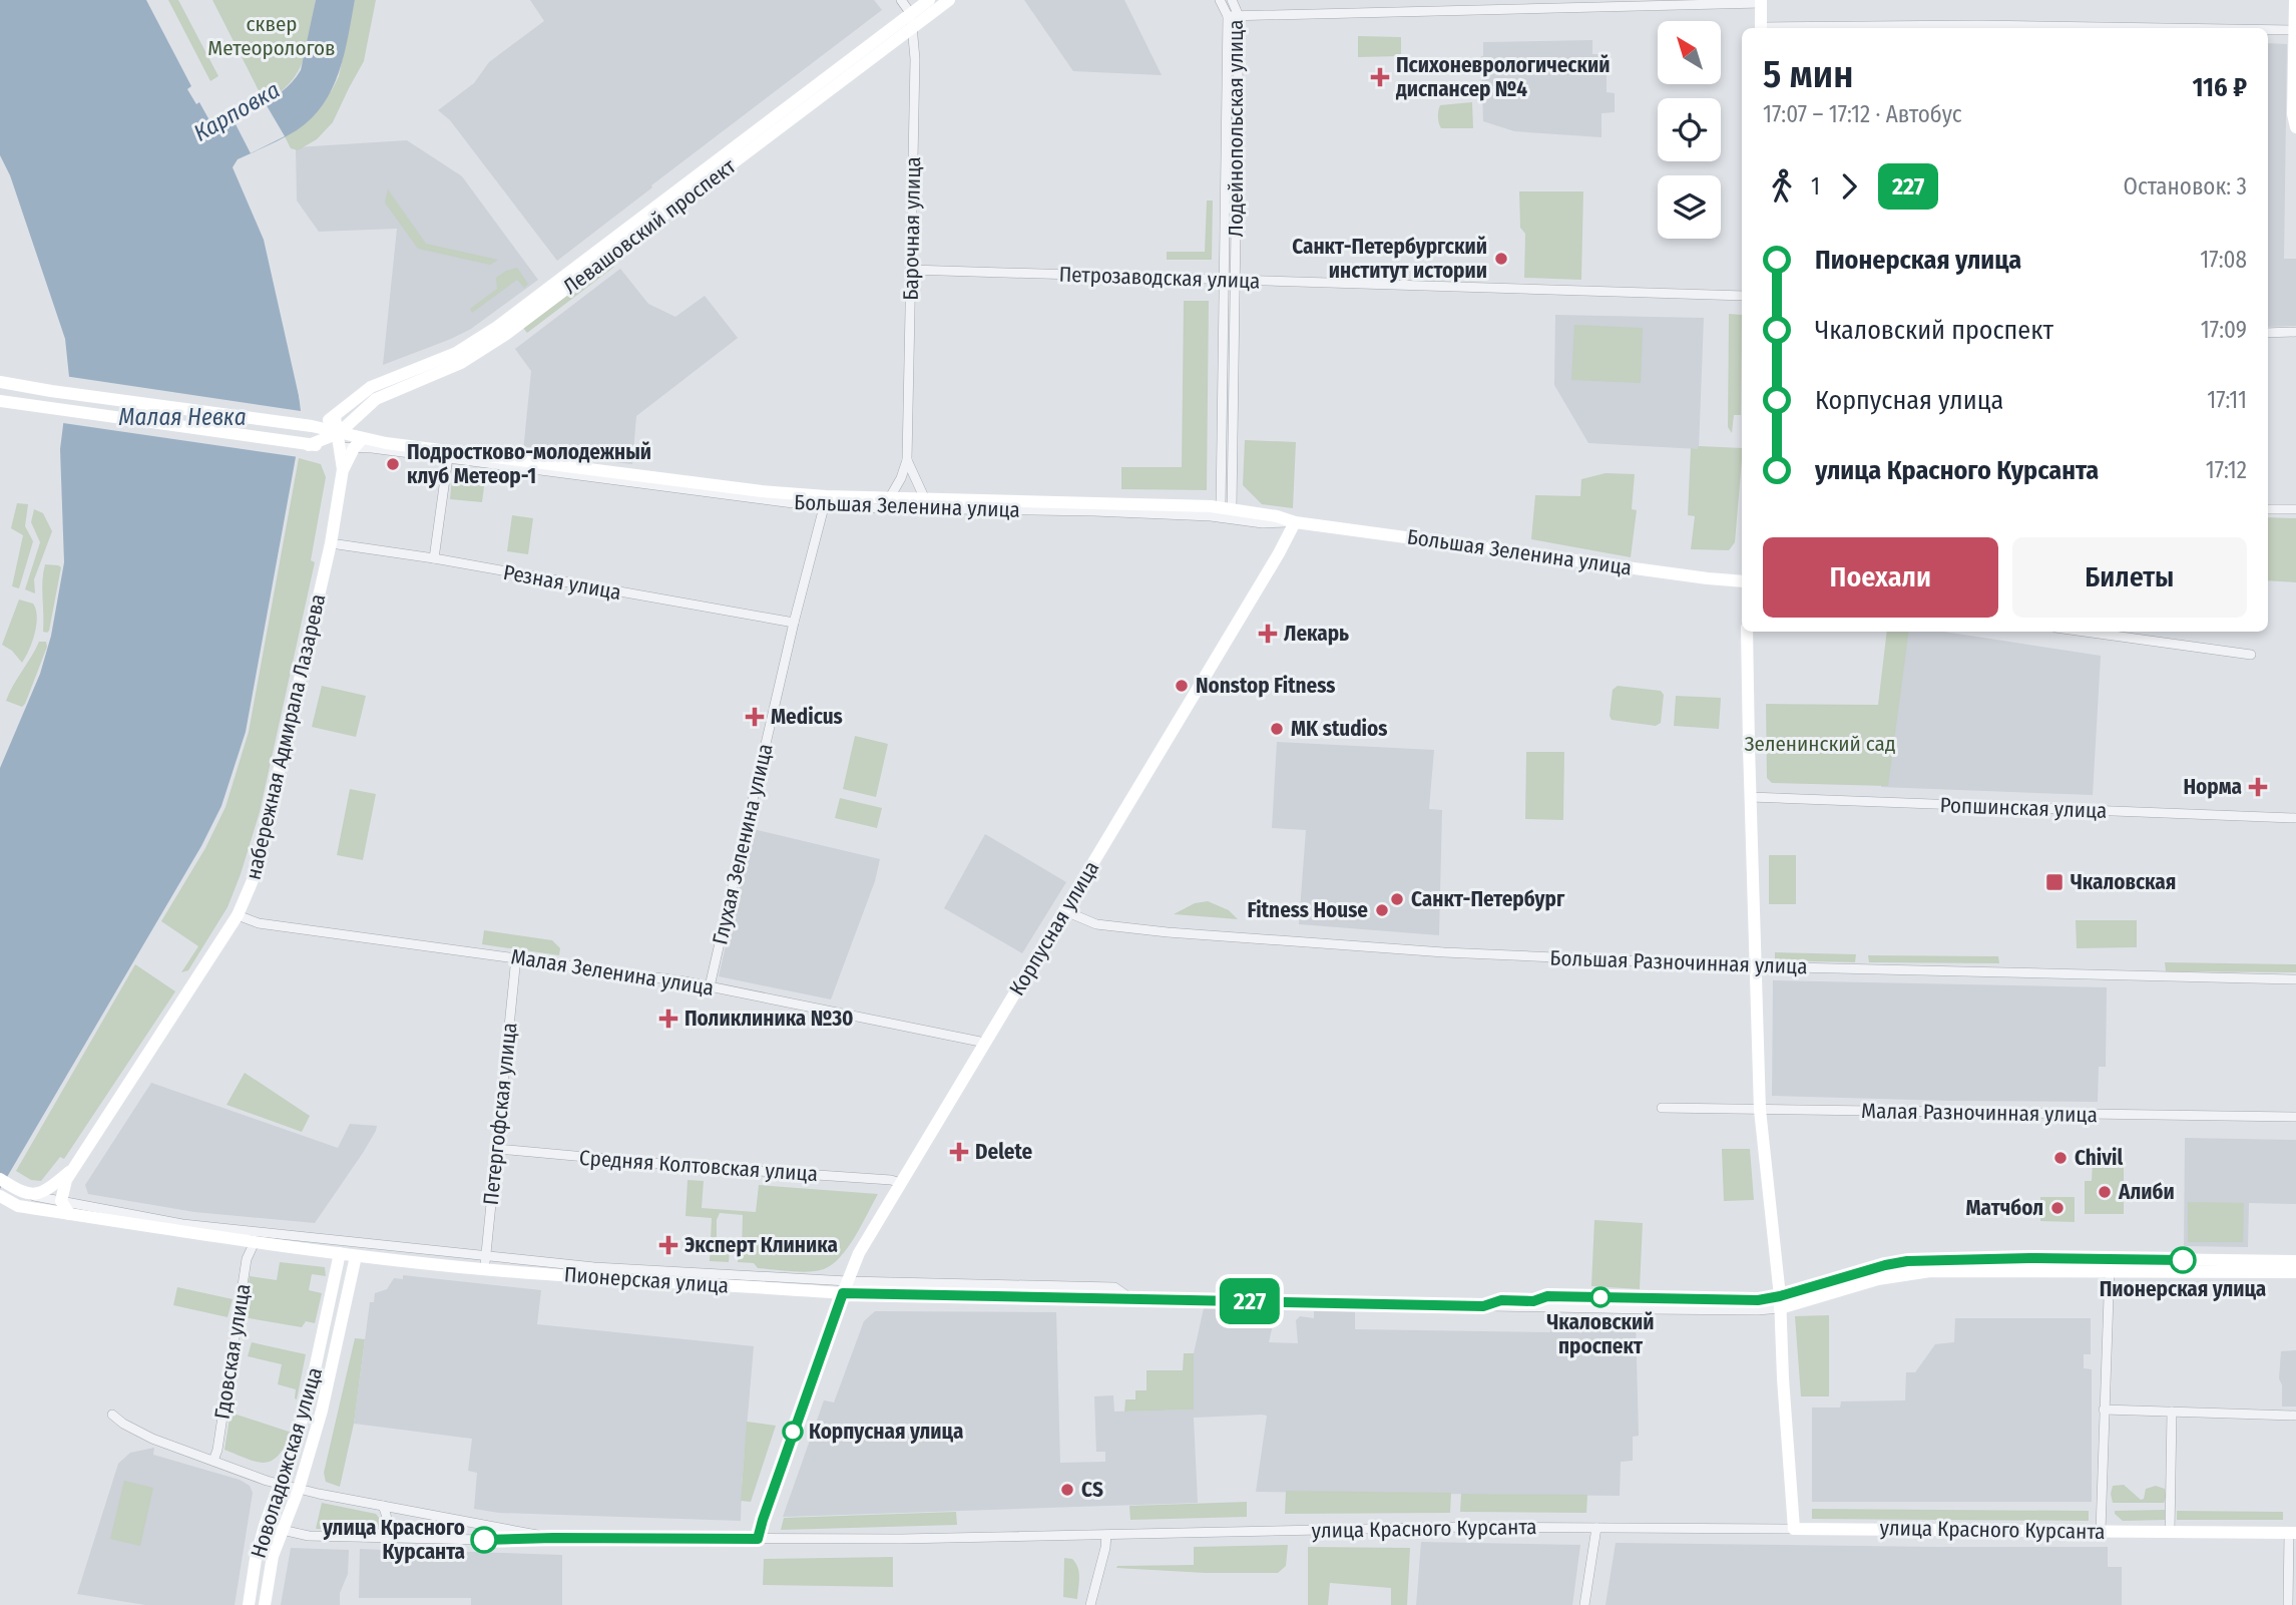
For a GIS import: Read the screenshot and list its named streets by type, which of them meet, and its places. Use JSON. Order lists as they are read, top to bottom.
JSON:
{
  "streets": {
    "street": [
      "Лодейнопольская улица",
      "Левашовский проспект",
      "Барочная улица",
      "Петрозаводская улица",
      "Большая Зеленина улица",
      "Резная улица",
      "набережная Адмирала Лазарева",
      "Ропшинская улица",
      "Глухая Зеленина улица",
      "Корпусная улица",
      "Большая Разночинная улица",
      "Малая Зеленина улица",
      "Малая Разночинная улица",
      "Петергофская улица",
      "Средняя Колтовская улица",
      "Пионерская улица",
      "Гдовская улица",
      "Новоладожская улица",
      "улица Красного Курсанта"
    ]
  },
  "crossings": [
    ["Лодейнопольская улица", "Петрозаводская улица"],
    ["Лодейнопольская улица", "Большая Зеленина улица"],
    ["Левашовский проспект", "Барочная улица"],
    ["Левашовский проспект", "Большая Зеленина улица"],
    ["Левашовский проспект", "набережная Адмирала Лазарева"],
    ["Барочная улица", "Петрозаводская улица"],
    ["Барочная улица", "Большая Зеленина улица"],
    ["Большая Зеленина улица", "набережная Адмирала Лазарева"],
    ["Большая Зеленина улица", "Глухая Зеленина улица"],
    ["Большая Зеленина улица", "Корпусная улица"],
    ["Резная улица", "набережная Адмирала Лазарева"],
    ["Резная улица", "Глухая Зеленина улица"],
    ["набережная Адмирала Лазарева", "Малая Зеленина улица"],
    ["набережная Адмирала Лазарева", "Пионерская улица"],
    ["Глухая Зеленина улица", "Малая Зеленина улица"],
    ["Корпусная улица", "Большая Разночинная улица"],
    ["Корпусная улица", "Малая Зеленина улица"],
    ["Корпусная улица", "Средняя Колтовская улица"],
    ["Корпусная улица", "Пионерская улица"],
    ["Корпусная улица", "улица Красного Курсанта"],
    ["Малая Зеленина улица", "Петергофская улица"],
    ["Петергофская улица", "Средняя Колтовская улица"],
    ["Петергофская улица", "Пионерская улица"],
    ["Пионерская улица", "Гдовская улица"],
    ["Пионерская улица", "Новоладожская улица"],
    ["Гдовская улица", "улица Красного Курсанта"],
    ["Новоладожская улица", "улица Красного Курсанта"]
  ],
  "water": ["Карповка", "Малая Невка"],
  "parks": ["сквер Метеорологов", "Зеленинский сад"],
  "places": {
    "health": [
      "Психоневрологический диспансер №4",
      "Лекарь",
      "Medicus",
      "Норма",
      "Поликлиника №30",
      "Delete",
      "Эксперт Клиника"
    ],
    "other": [
      "Санкт-Петербургский институт истории",
      "Подростково-молодежный клуб Метеор-1",
      "Nonstop Fitness",
      "MK studios",
      "Санкт-Петербург",
      "Fitness House",
      "Chivil",
      "Алиби",
      "Матчбол",
      "Пионерская улица",
      "Чкаловский проспект",
      "Корпусная улица",
      "CS",
      "улица Красного Курсанта"
    ],
    "transit": ["Чкаловская"]
  },
  "lines": ["bus line 227"],
  "north": "top left",
  "page": {
    "on_map": "227",
    "heading": ["5 мин", "17:07 – 17:12 · Автобус", "116 ₽"],
    "legs": ["1", "227", "Остановок: 3"],
    "list": [
      {
        "name": "Пионерская улица",
        "value": "17:08"
      },
      {
        "name": "Чкаловский проспект",
        "value": "17:09"
      },
      {
        "name": "Корпусная улица",
        "value": "17:11"
      },
      {
        "name": "улица Красного Курсанта",
        "value": "17:12"
      }
    ],
    "buttons": ["Поехали", "Билеты"]
  }
}
